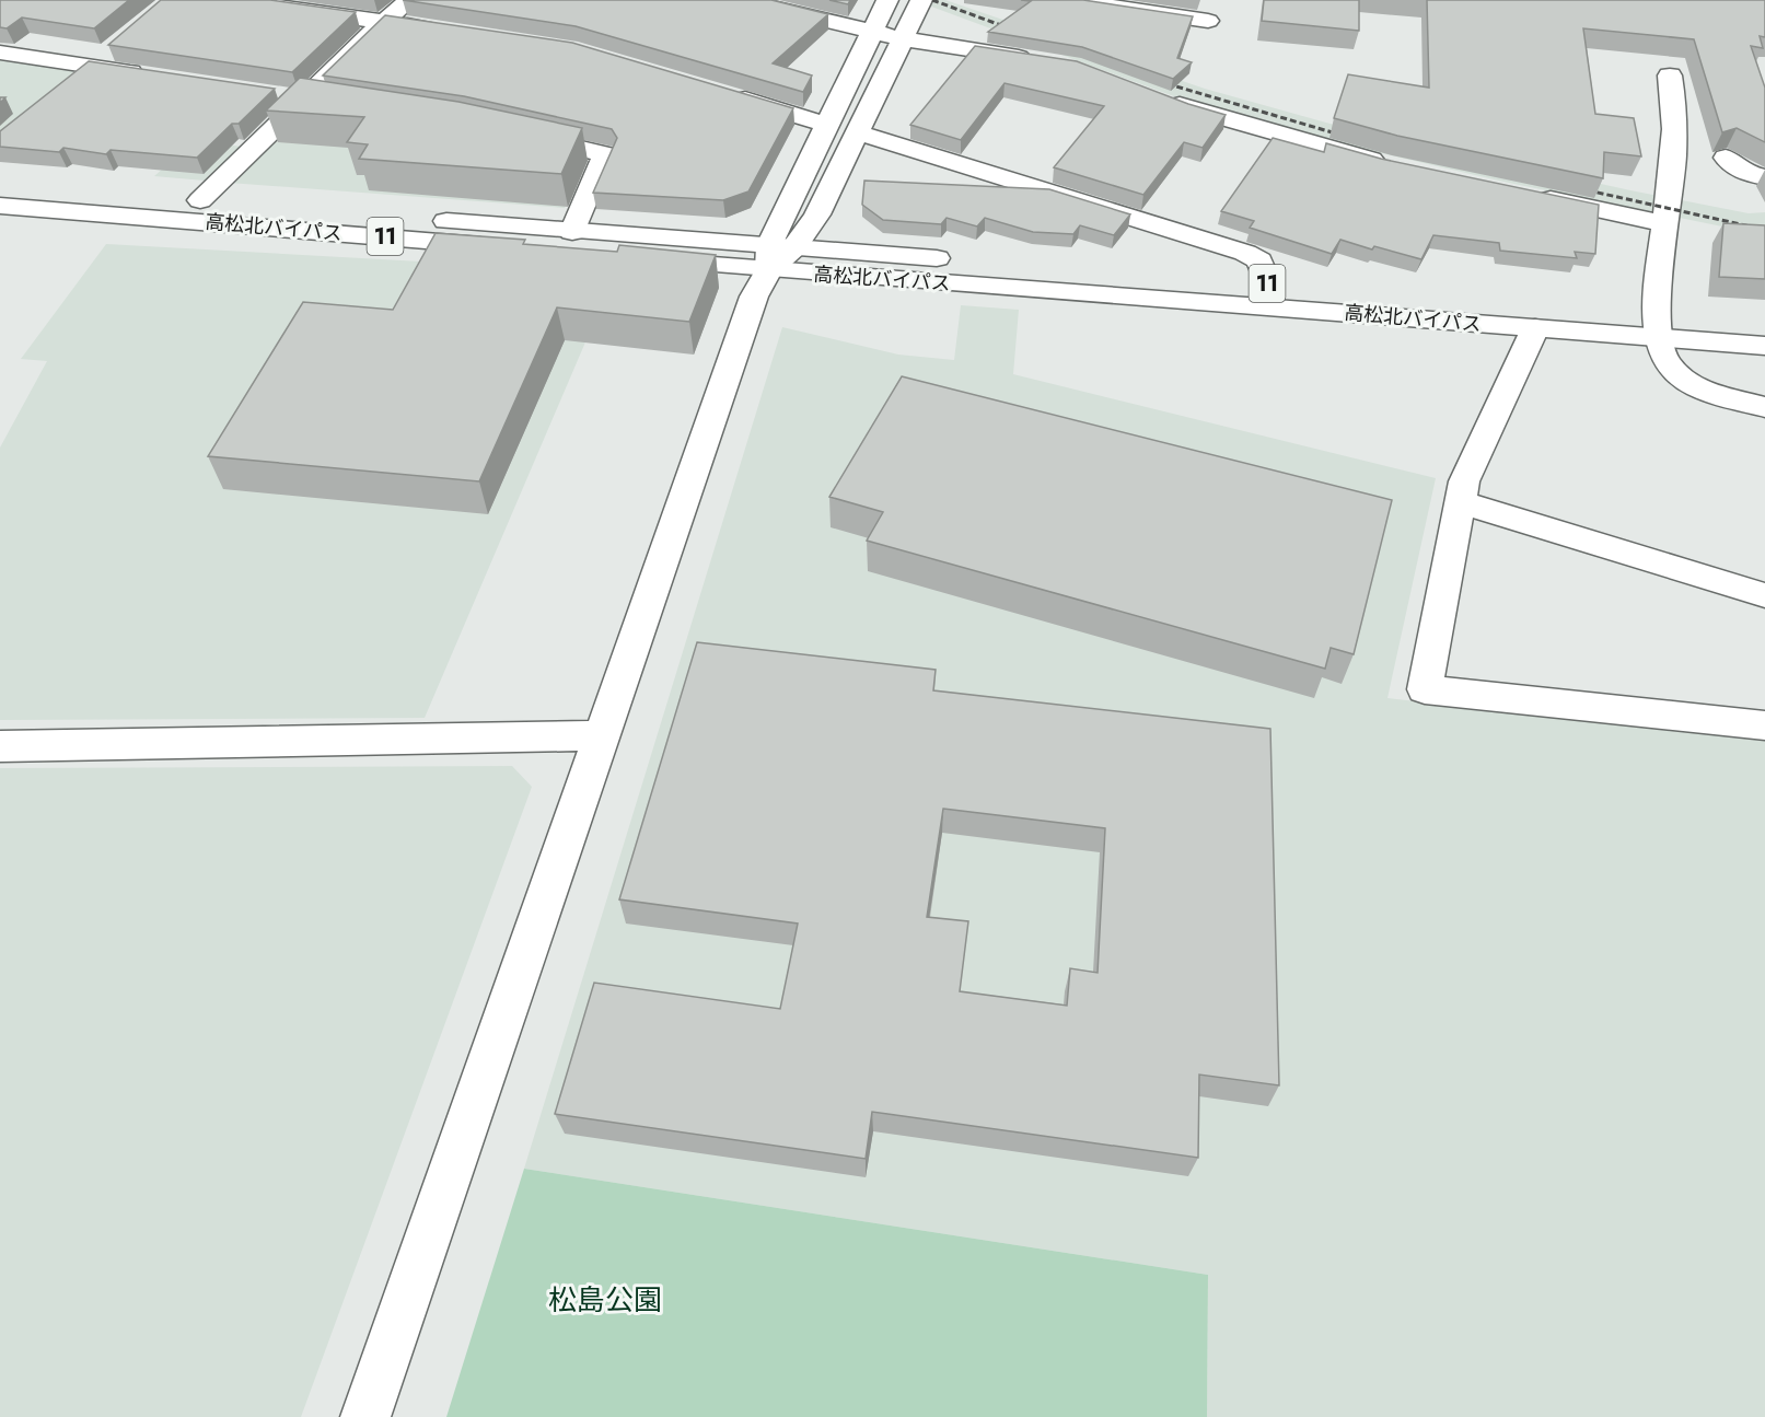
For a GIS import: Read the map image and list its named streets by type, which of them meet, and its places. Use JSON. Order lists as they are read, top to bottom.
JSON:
{
  "streets": {
    "main road": ["高松北バイパス", "11"]
  },
  "parks": ["松島公園"]
}
